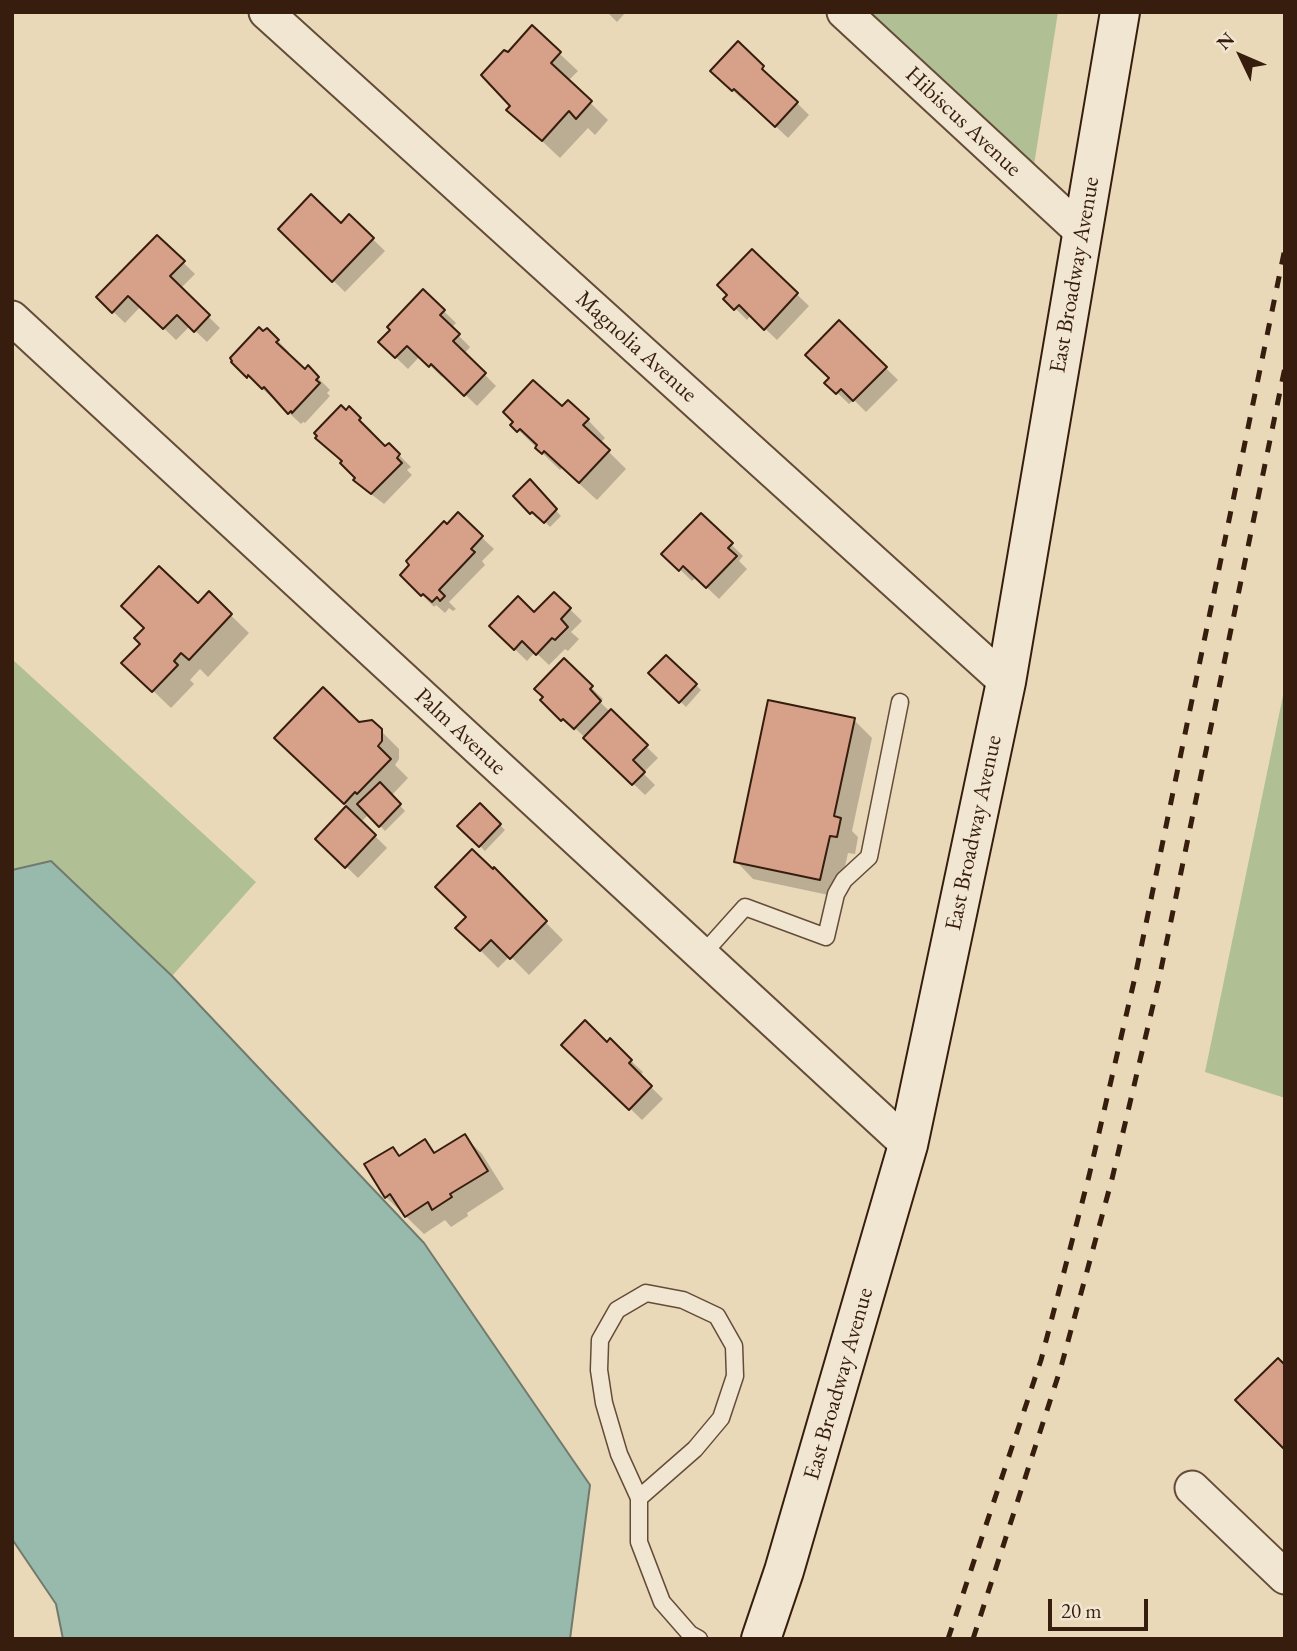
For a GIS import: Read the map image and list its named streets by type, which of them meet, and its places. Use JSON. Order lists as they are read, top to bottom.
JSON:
{
  "streets": {
    "main road": ["East Broadway Avenue"],
    "street": ["Hibiscus Avenue", "Magnolia Avenue", "Palm Avenue"]
  },
  "crossings": [
    ["Hibiscus Avenue", "East Broadway Avenue"],
    ["East Broadway Avenue", "Magnolia Avenue"],
    ["East Broadway Avenue", "Palm Avenue"]
  ],
  "scale_bar": "20 m",
  "north": "top left"
}
